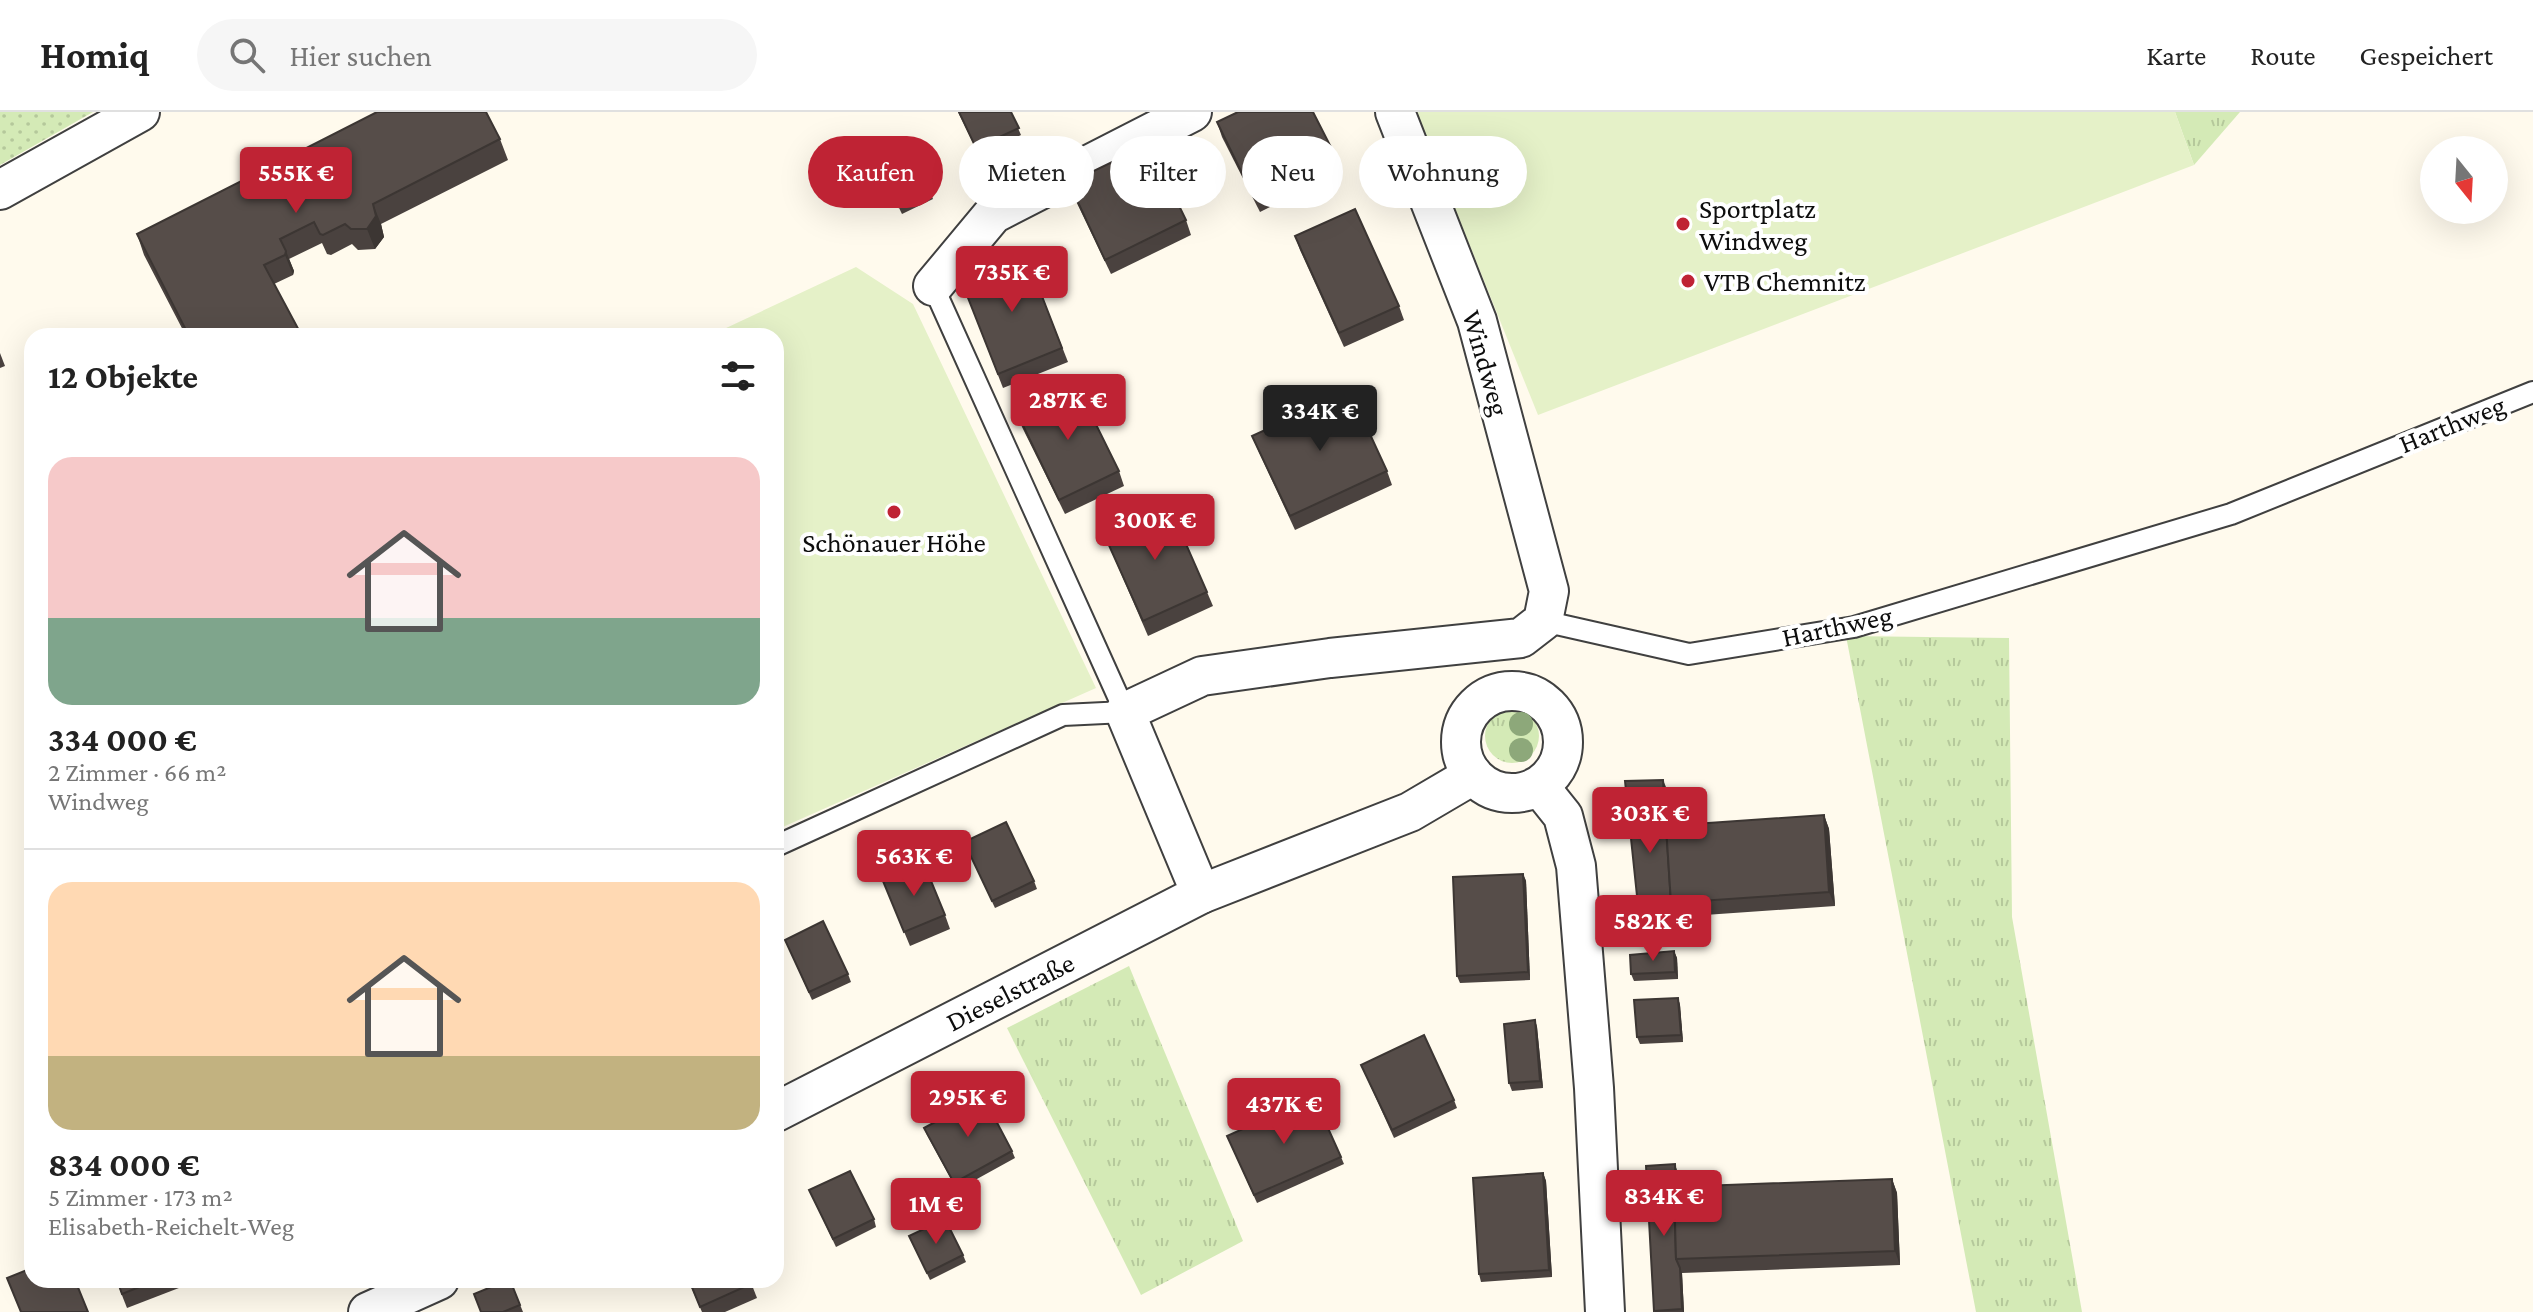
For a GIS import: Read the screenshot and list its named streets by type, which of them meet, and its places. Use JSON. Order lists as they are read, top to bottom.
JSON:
{
  "streets": {
    "street": ["Windweg", "Dieselstraße"],
    "lane": ["Harthweg"]
  },
  "crossings": [
    ["Windweg", "Harthweg"]
  ],
  "places": ["Sportplatz Windweg", "VTB Chemnitz", "Schönauer Höhe"],
  "north": "bottom",
  "page": {
    "header": "Homiq",
    "search": "Hier suchen",
    "nav": ["Karte", "Route", "Gespeichert"],
    "chip": [
      "Kaufen",
      "Mieten",
      "Filter",
      "Neu",
      "Wohnung"
    ],
    "price": [
      "555K €",
      "735K €",
      "287K €",
      "334K €",
      "300K €",
      "303K €",
      "563K €",
      "582K €",
      "295K €",
      "437K €",
      "834K €",
      "1M €"
    ],
    "heading": "12 Objekte",
    "list": [
      {
        "name": "334 000 €",
        "note": "2 Zimmer · 66 m² · Windweg"
      },
      {
        "name": "834 000 €",
        "note": "5 Zimmer · 173 m² · Elisabeth-Reichelt-Weg"
      }
    ]
  }
}
